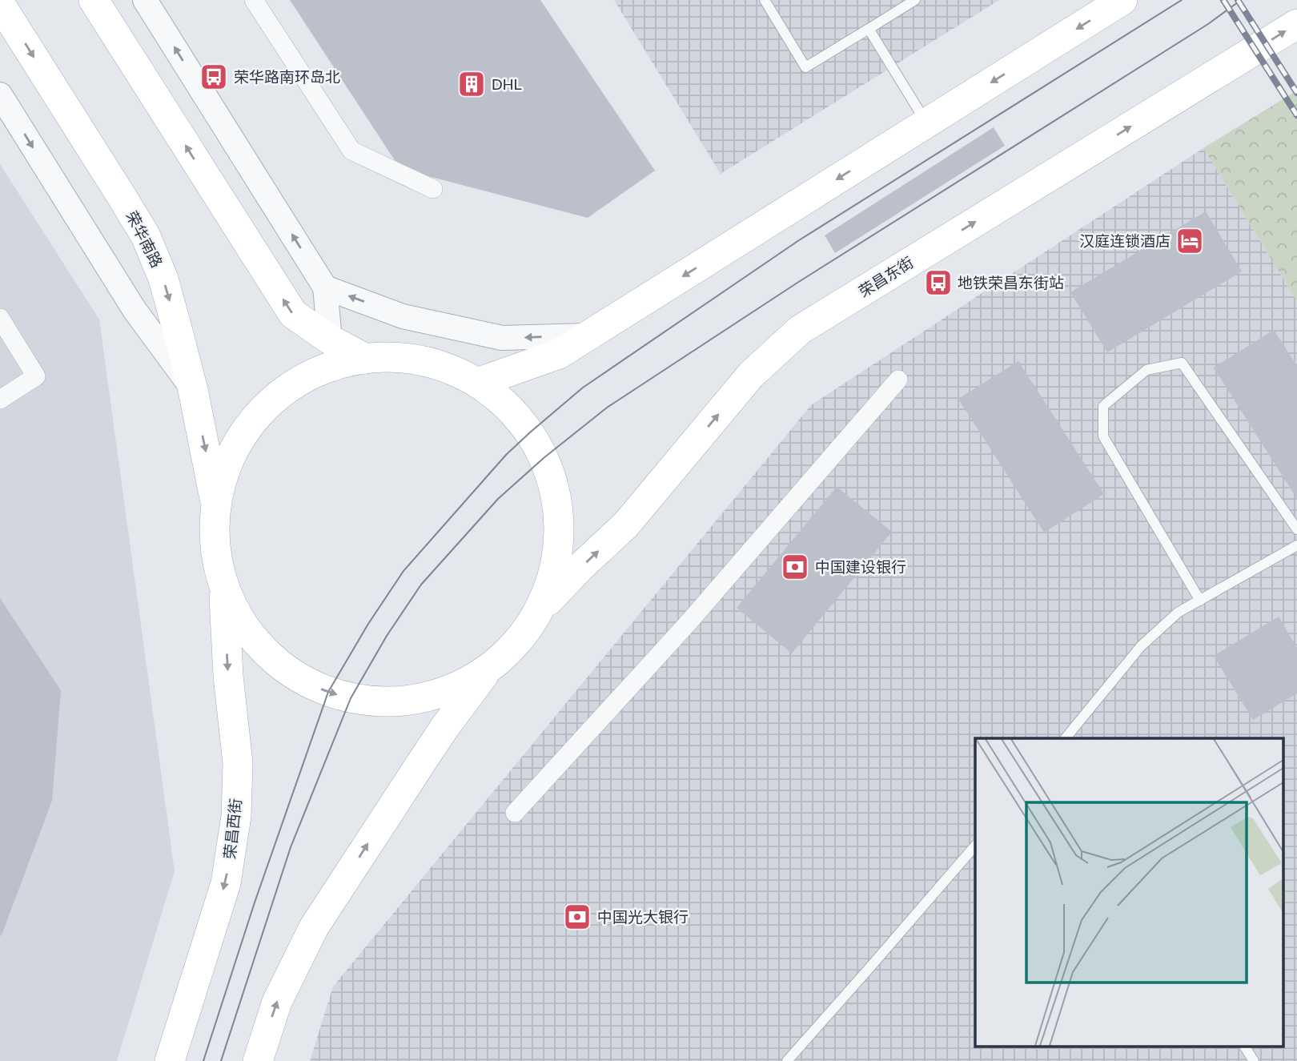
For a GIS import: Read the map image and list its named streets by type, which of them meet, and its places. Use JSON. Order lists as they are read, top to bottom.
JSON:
{
  "streets": {
    "main road": ["荣华南路", "荣昌东街", "荣昌西街"]
  },
  "places": {
    "bus stop": ["荣华路南环岛北", "地铁荣昌东街站"],
    "building": ["DHL"],
    "hotel": ["汉庭连锁酒店"],
    "bank": ["中国建设银行", "中国光大银行"]
  }
}
